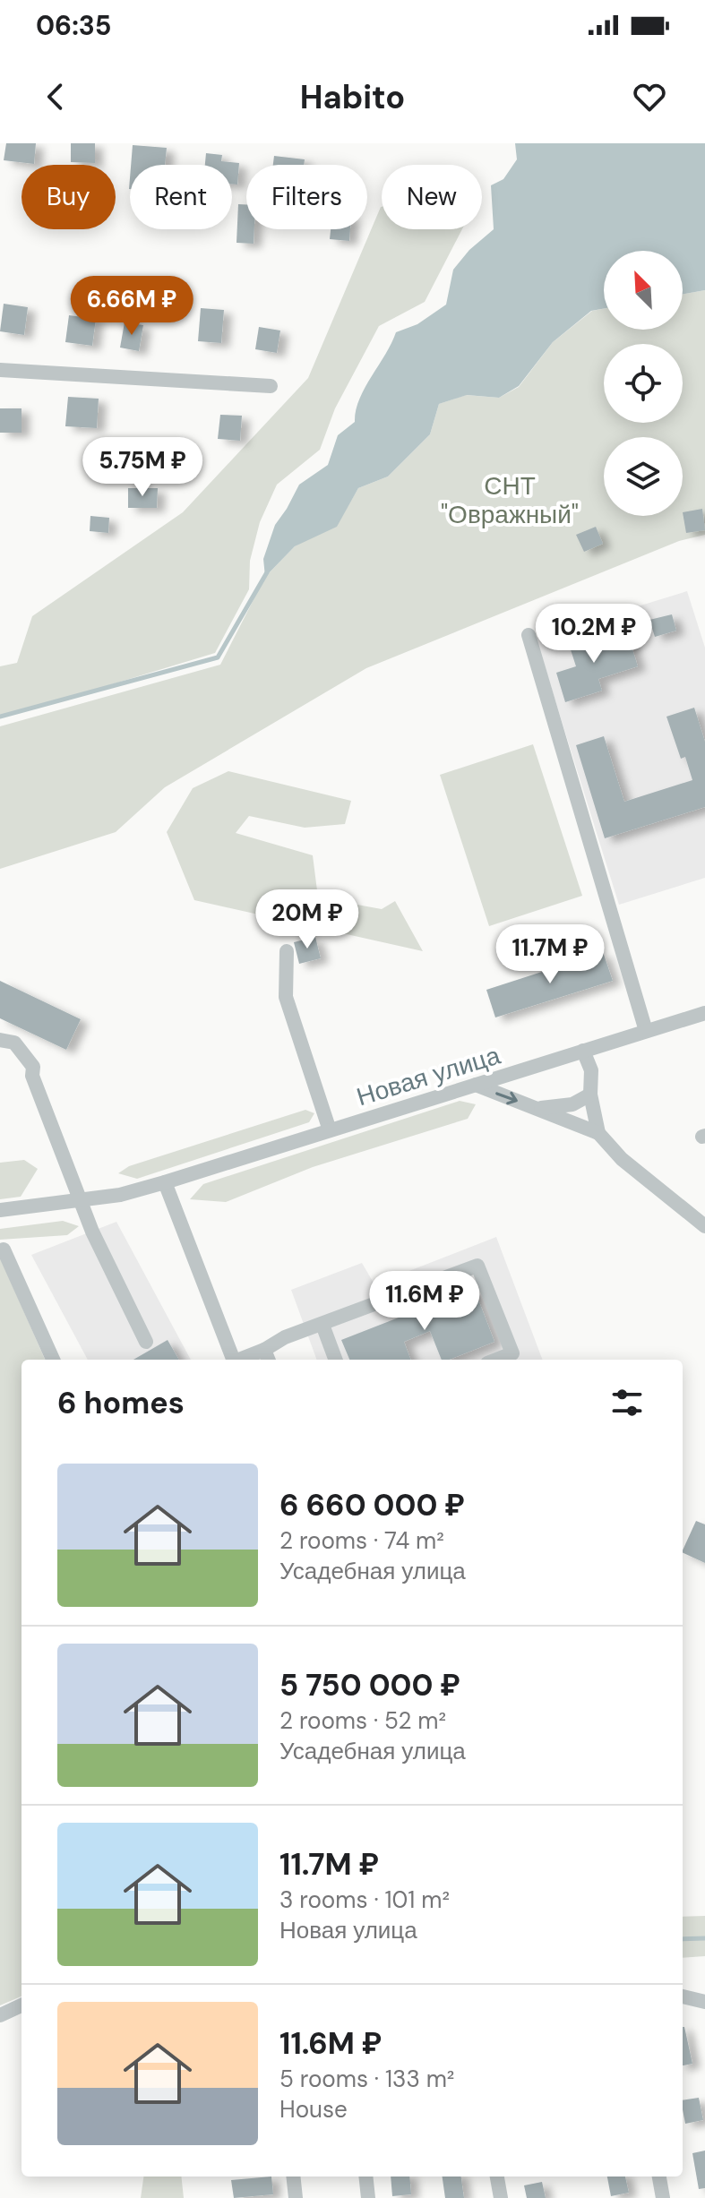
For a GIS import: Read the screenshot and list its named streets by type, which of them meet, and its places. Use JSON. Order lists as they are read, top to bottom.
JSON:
{
  "streets": {
    "street": ["Новая улица"]
  },
  "parks": ["СНТ \"Овражный\""],
  "north": "top left",
  "page": {
    "status": "06:35",
    "header": "Habito",
    "chip": [
      "Buy",
      "Rent",
      "Filters",
      "New"
    ],
    "price": [
      "6.66M ₽",
      "5.75M ₽",
      "10.2M ₽",
      "20M ₽",
      "11.7M ₽",
      "11.6M ₽"
    ],
    "heading": "6 homes",
    "list": [
      {
        "name": "6 660 000 ₽",
        "note": "2 rooms · 74 m² · Усадебная улица"
      },
      {
        "name": "5 750 000 ₽",
        "note": "2 rooms · 52 m² · Усадебная улица"
      },
      {
        "name": "11.7M ₽",
        "note": "3 rooms · 101 m² · Новая улица"
      },
      {
        "name": "11.6M ₽",
        "note": "5 rooms · 133 m² · House"
      }
    ]
  }
}
